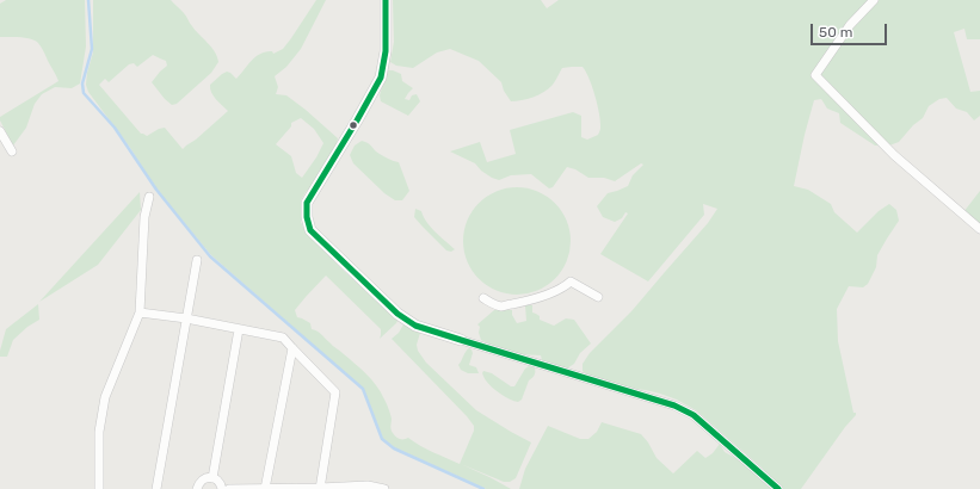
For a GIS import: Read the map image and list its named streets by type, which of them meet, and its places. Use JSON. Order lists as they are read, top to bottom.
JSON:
{
  "scale_bar": "50 m"
}
